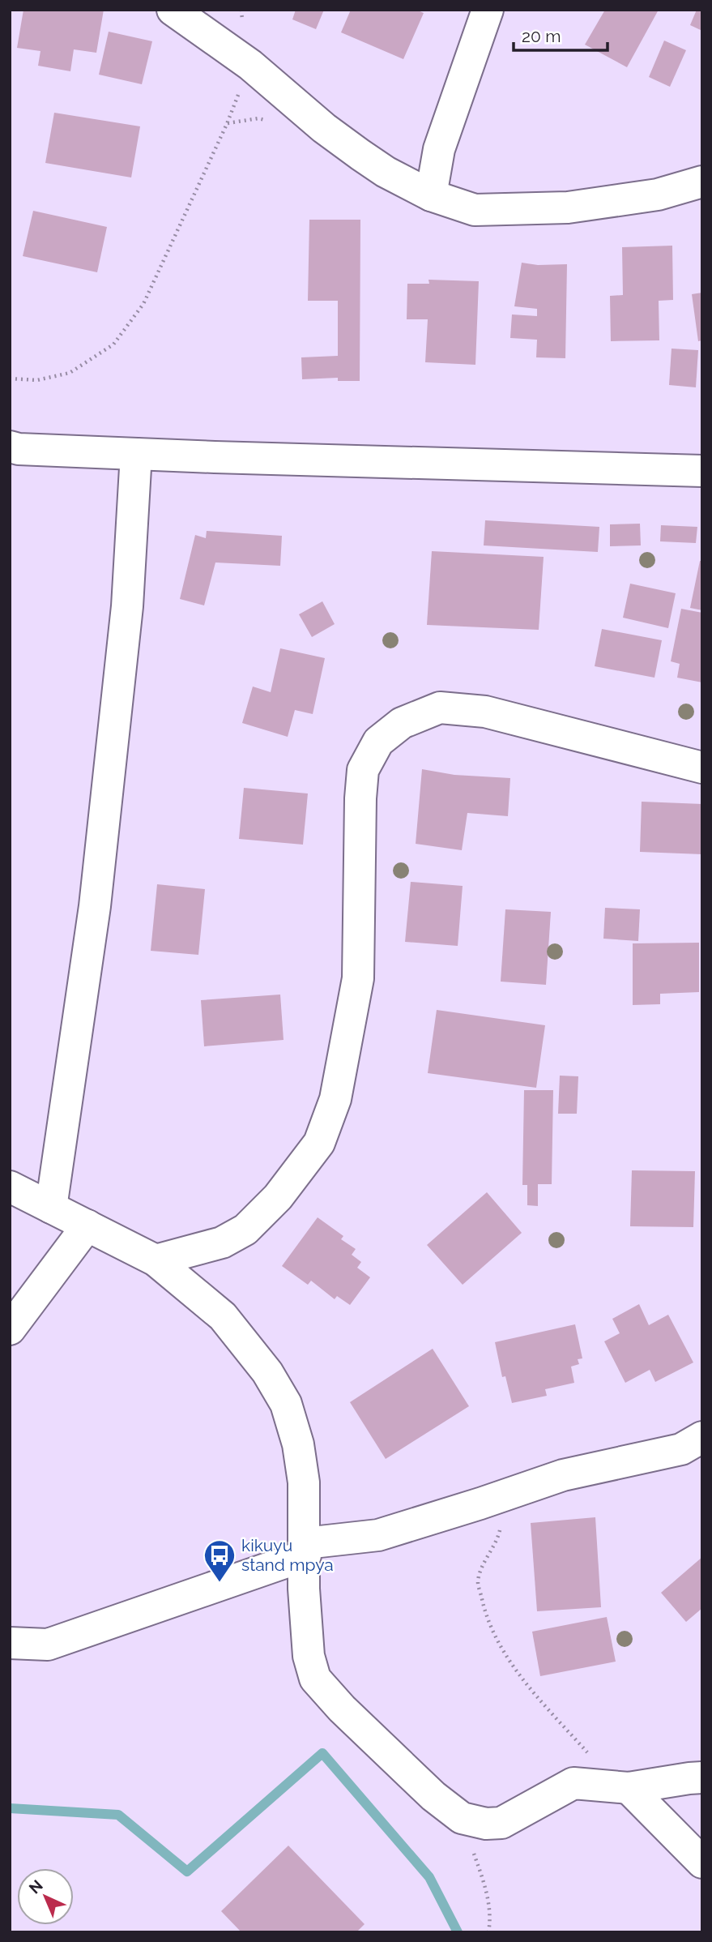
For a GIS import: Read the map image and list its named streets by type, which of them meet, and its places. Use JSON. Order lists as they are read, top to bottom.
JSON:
{
  "places": {
    "bus stop": ["kikuyu stand mpya"]
  },
  "scale_bar": "20 m",
  "north": "top left"
}
